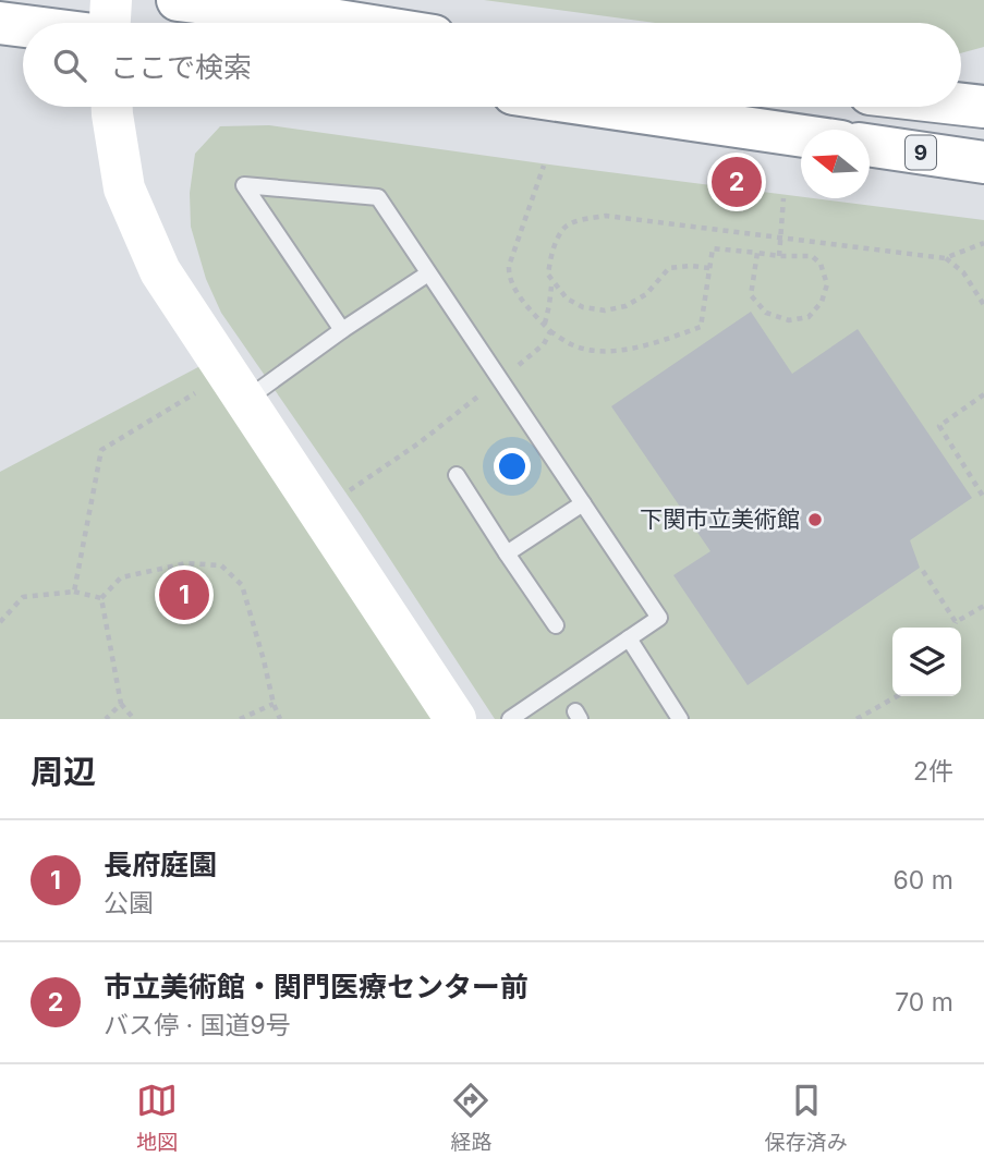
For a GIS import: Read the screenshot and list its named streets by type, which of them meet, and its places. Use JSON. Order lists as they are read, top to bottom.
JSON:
{
  "streets": {
    "main road": ["9"]
  },
  "places": ["下関市立美術館"],
  "north": "left",
  "page": {
    "search": "ここで検索",
    "pins": ["2", "1"],
    "heading": ["周辺", "2件"],
    "list": [
      {
        "mark": "1",
        "name": "長府庭園",
        "note": "公園",
        "value": "60 m"
      },
      {
        "mark": "2",
        "name": "市立美術館・関門医療センター前",
        "note": "バス停 · 国道9号",
        "value": "70 m"
      }
    ],
    "nav": ["地図", "経路", "保存済み"]
  }
}
